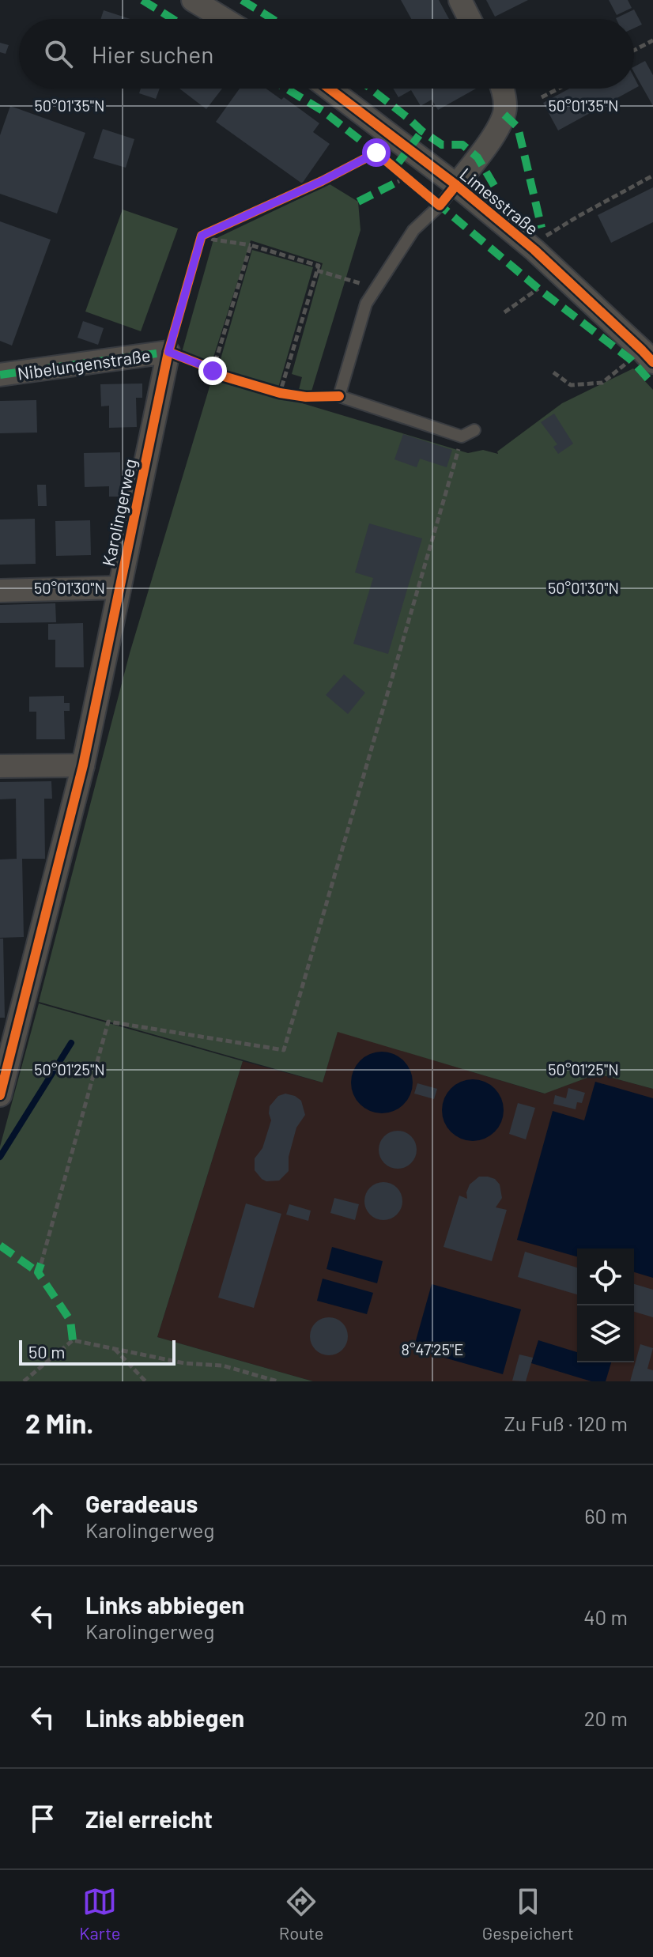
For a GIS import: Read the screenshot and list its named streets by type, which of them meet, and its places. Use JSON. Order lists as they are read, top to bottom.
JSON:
{
  "streets": {
    "street": ["Limesstraße", "Nibelungenstraße", "Karolingerweg"]
  },
  "crossings": [
    ["Nibelungenstraße", "Karolingerweg"]
  ],
  "scale_bar": "50 m",
  "page": {
    "search": "Hier suchen",
    "scale": "50 m",
    "heading": ["2 Min.", "Zu Fuß · 120 m"],
    "list": [
      ["Geradeaus", "Karolingerweg", "60 m"],
      ["Links abbiegen", "Karolingerweg", "40 m"],
      ["Links abbiegen", "20 m"],
      "Ziel erreicht"
    ],
    "nav": ["Karte", "Route", "Gespeichert"]
  },
  "coordinates": [
    "50°01'35\"N",
    "50°01'30\"N",
    "50°01'25\"N",
    "8°47'25\"E"
  ]
}
